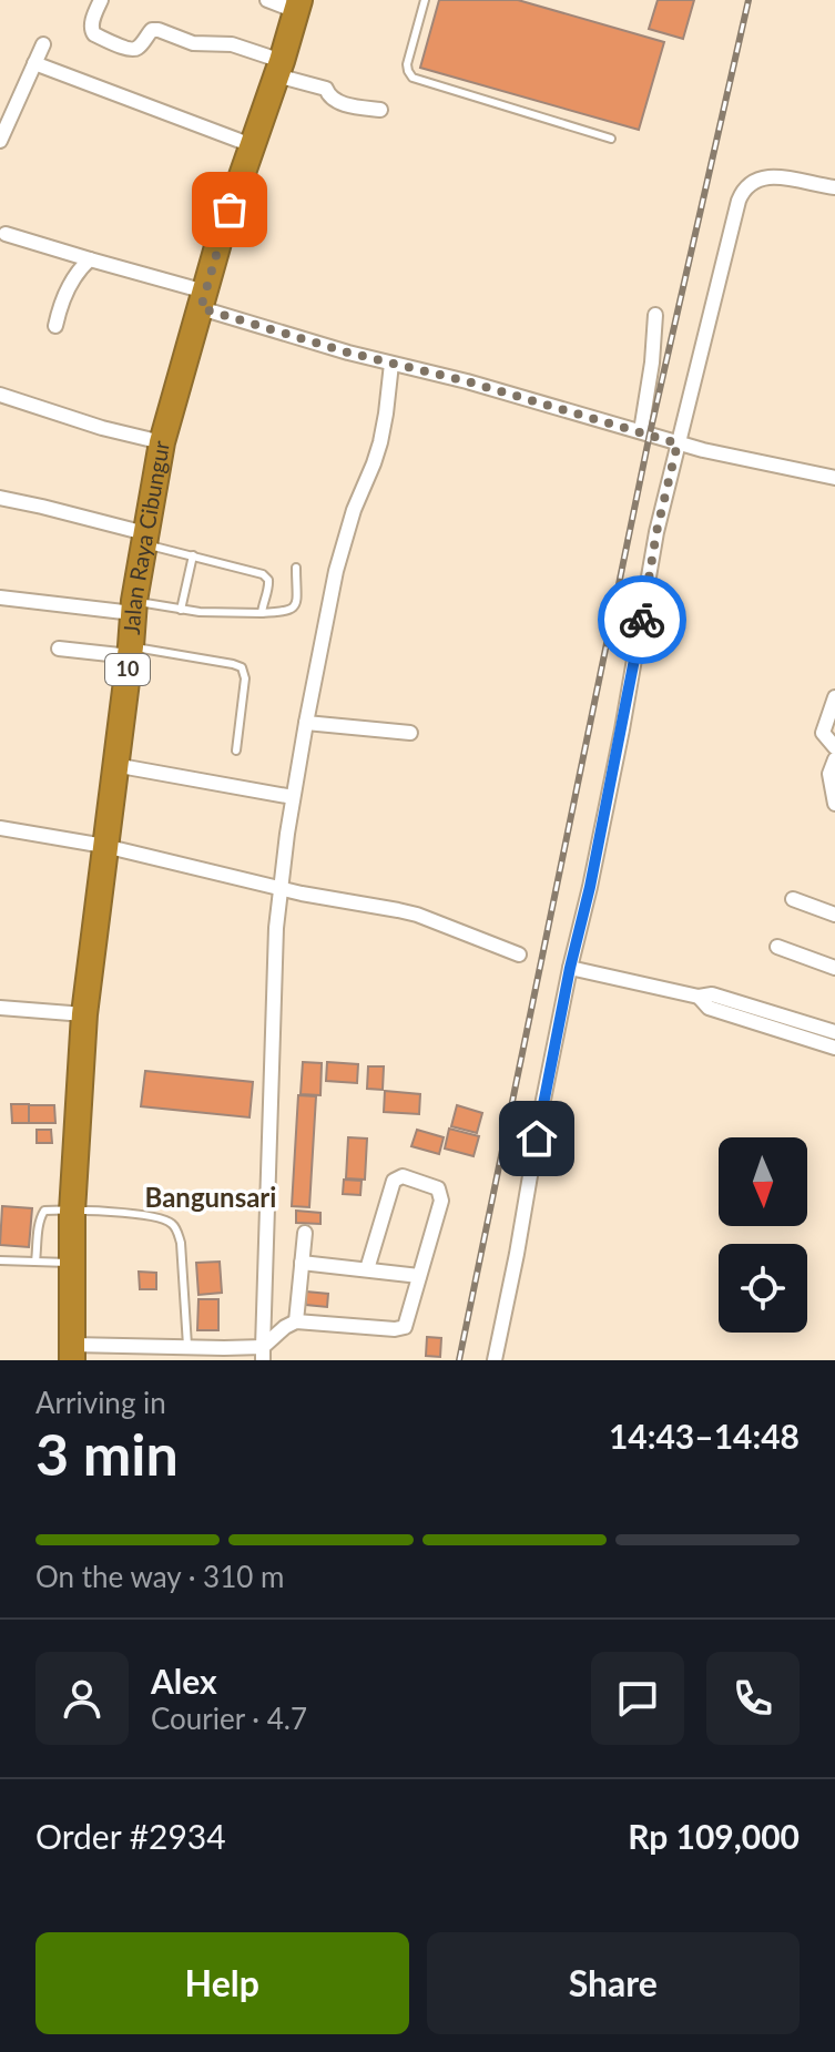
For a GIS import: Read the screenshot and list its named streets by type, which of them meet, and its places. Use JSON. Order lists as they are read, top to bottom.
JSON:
{
  "streets": {
    "highway": ["Jalan Raya Cibungur", "10"]
  },
  "districts": ["Bangunsari"],
  "north": "bottom",
  "page": {
    "heading": ["3 min", "Arriving in", "14:43–14:48"],
    "panel": [
      "Alex",
      "Courier · 4.7",
      "Order #2934",
      "Rp 109,000"
    ],
    "bar": "On the way · 310 m",
    "buttons": ["Help", "Share"]
  }
}
